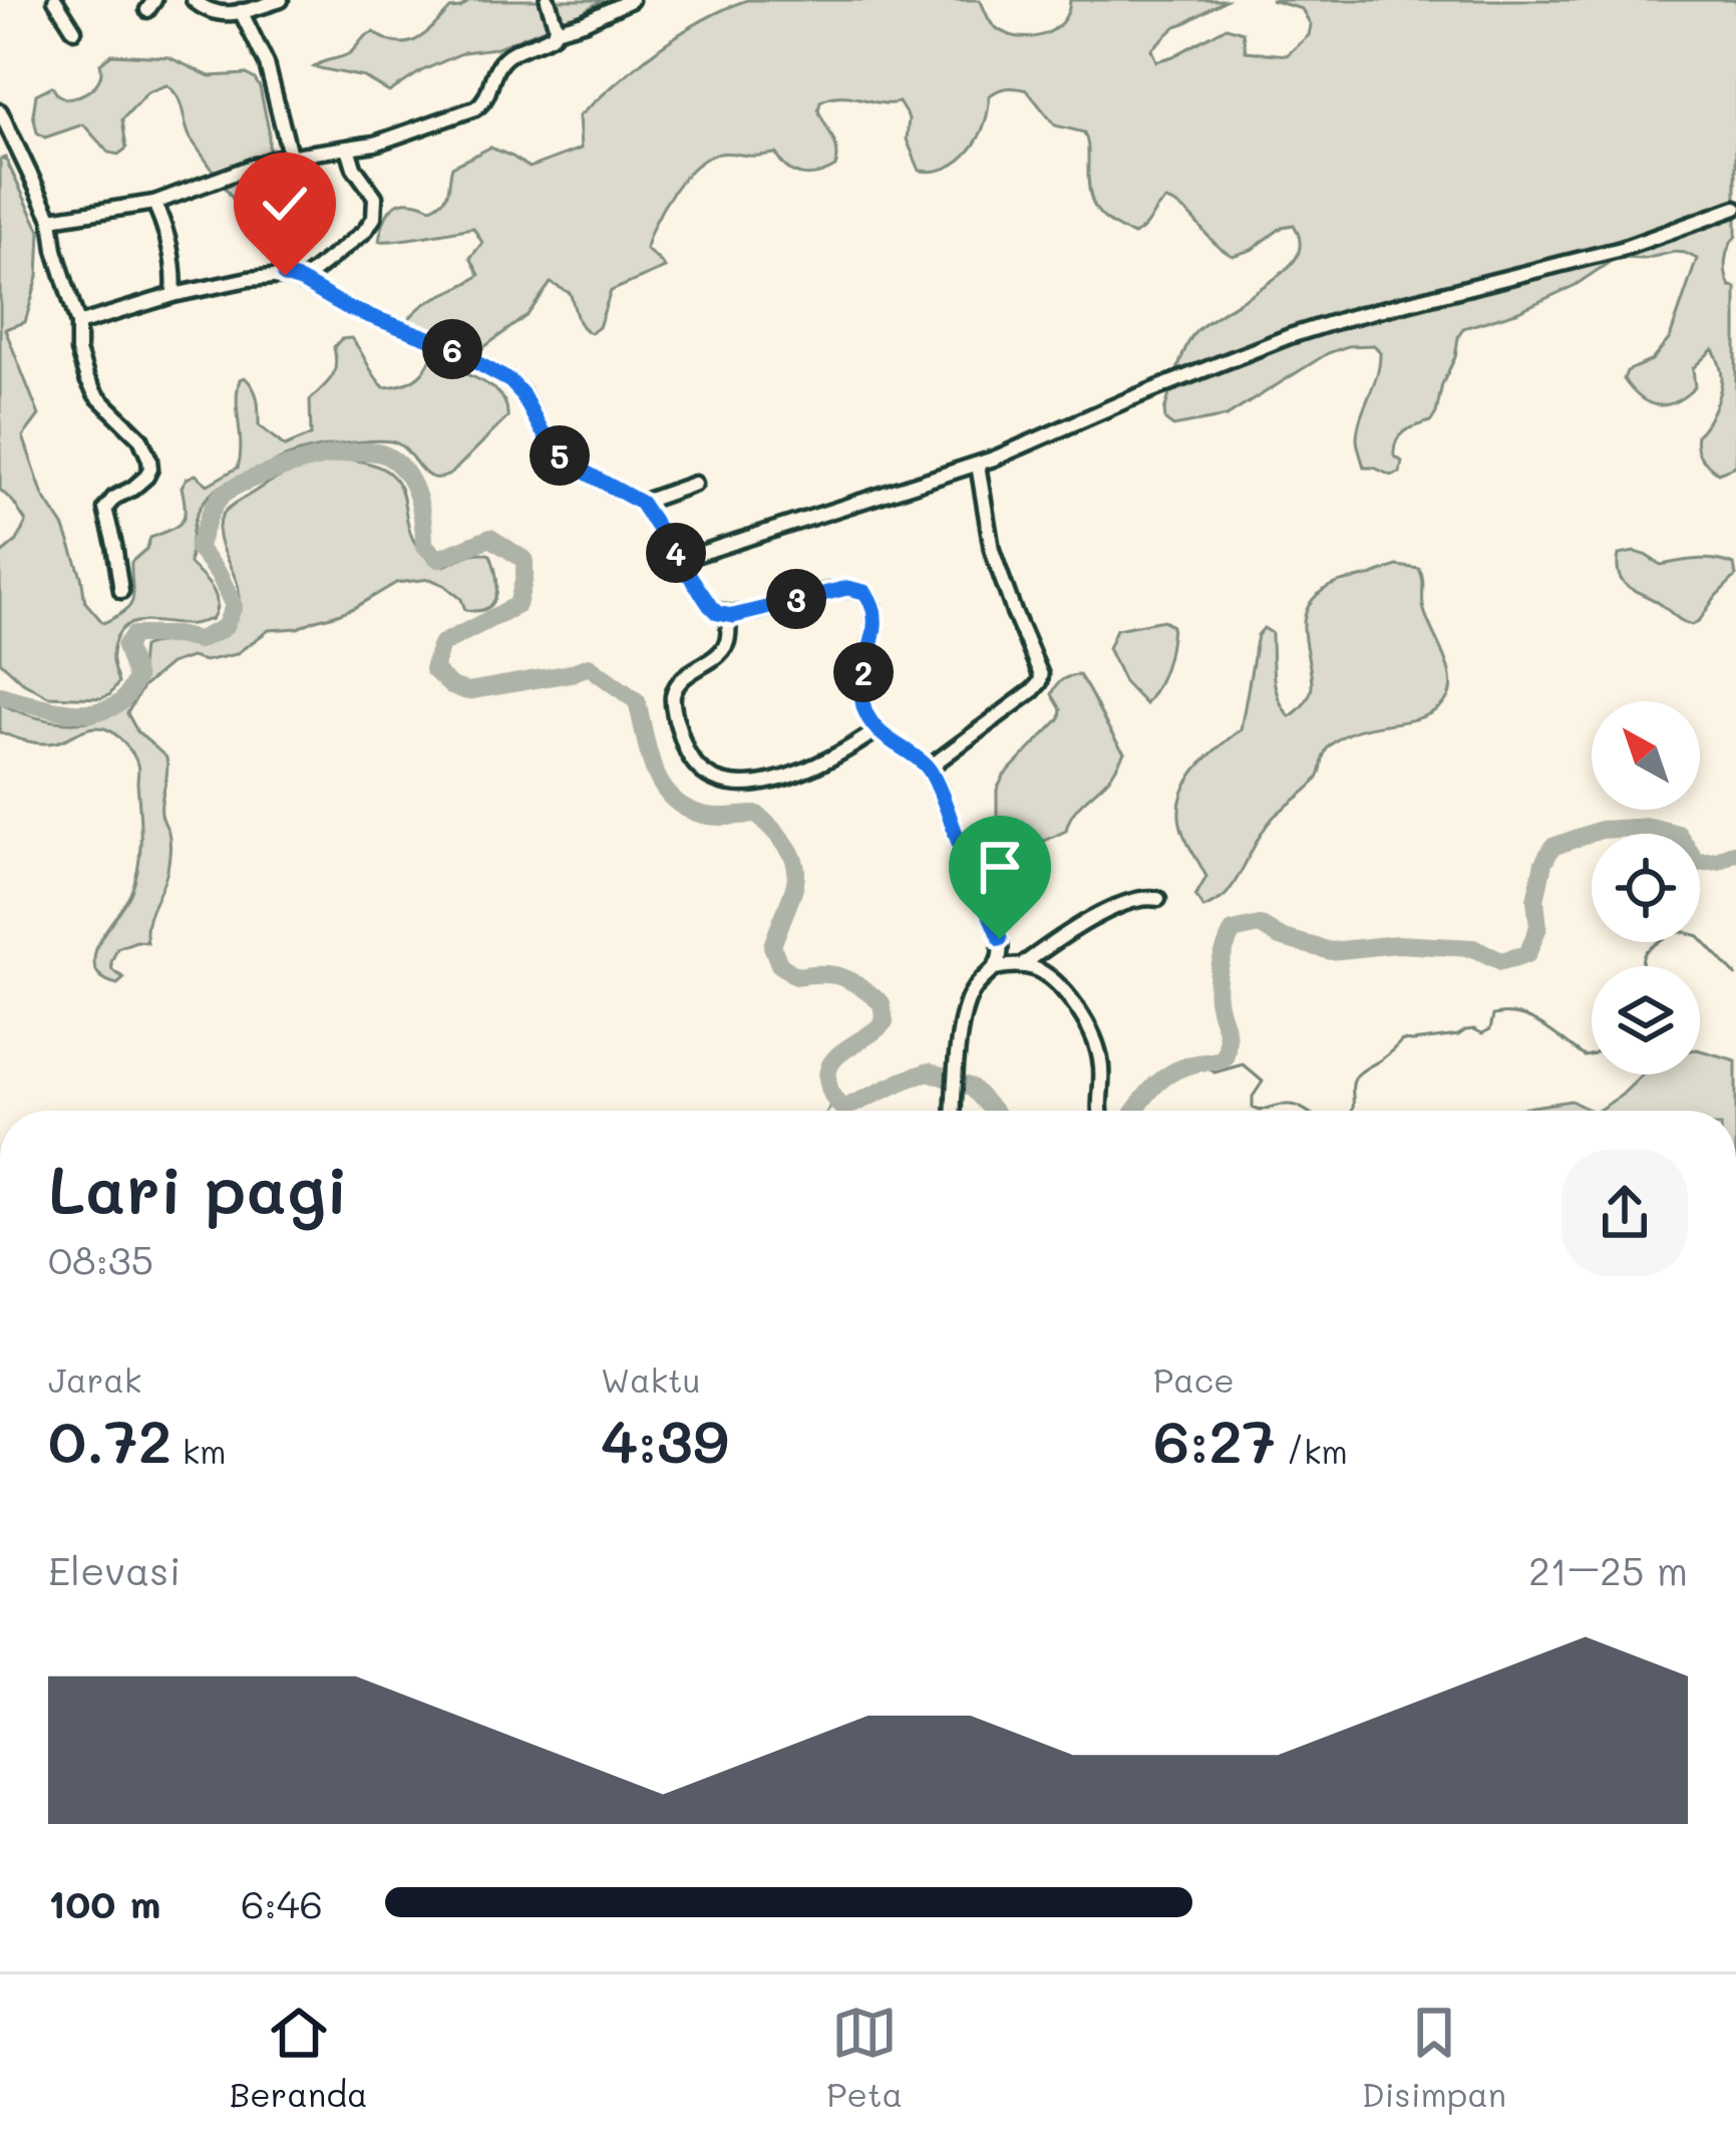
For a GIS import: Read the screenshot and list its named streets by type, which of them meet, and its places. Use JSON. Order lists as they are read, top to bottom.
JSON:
{
  "north": "top left",
  "page": {
    "pins": [
      "6",
      "5",
      "4",
      "3",
      "2"
    ],
    "heading": ["Lari pagi", "08:35"],
    "stats": [
      ["Jarak", "0.72 km"],
      ["Waktu", "4:39"],
      ["Pace", "6:27 /km"]
    ],
    "chart": ["Elevasi", "21–25 m"],
    "list": [
      {
        "name": "100 m",
        "note": "6:46"
      }
    ],
    "tabs": ["Beranda", "Peta", "Disimpan"]
  }
}
